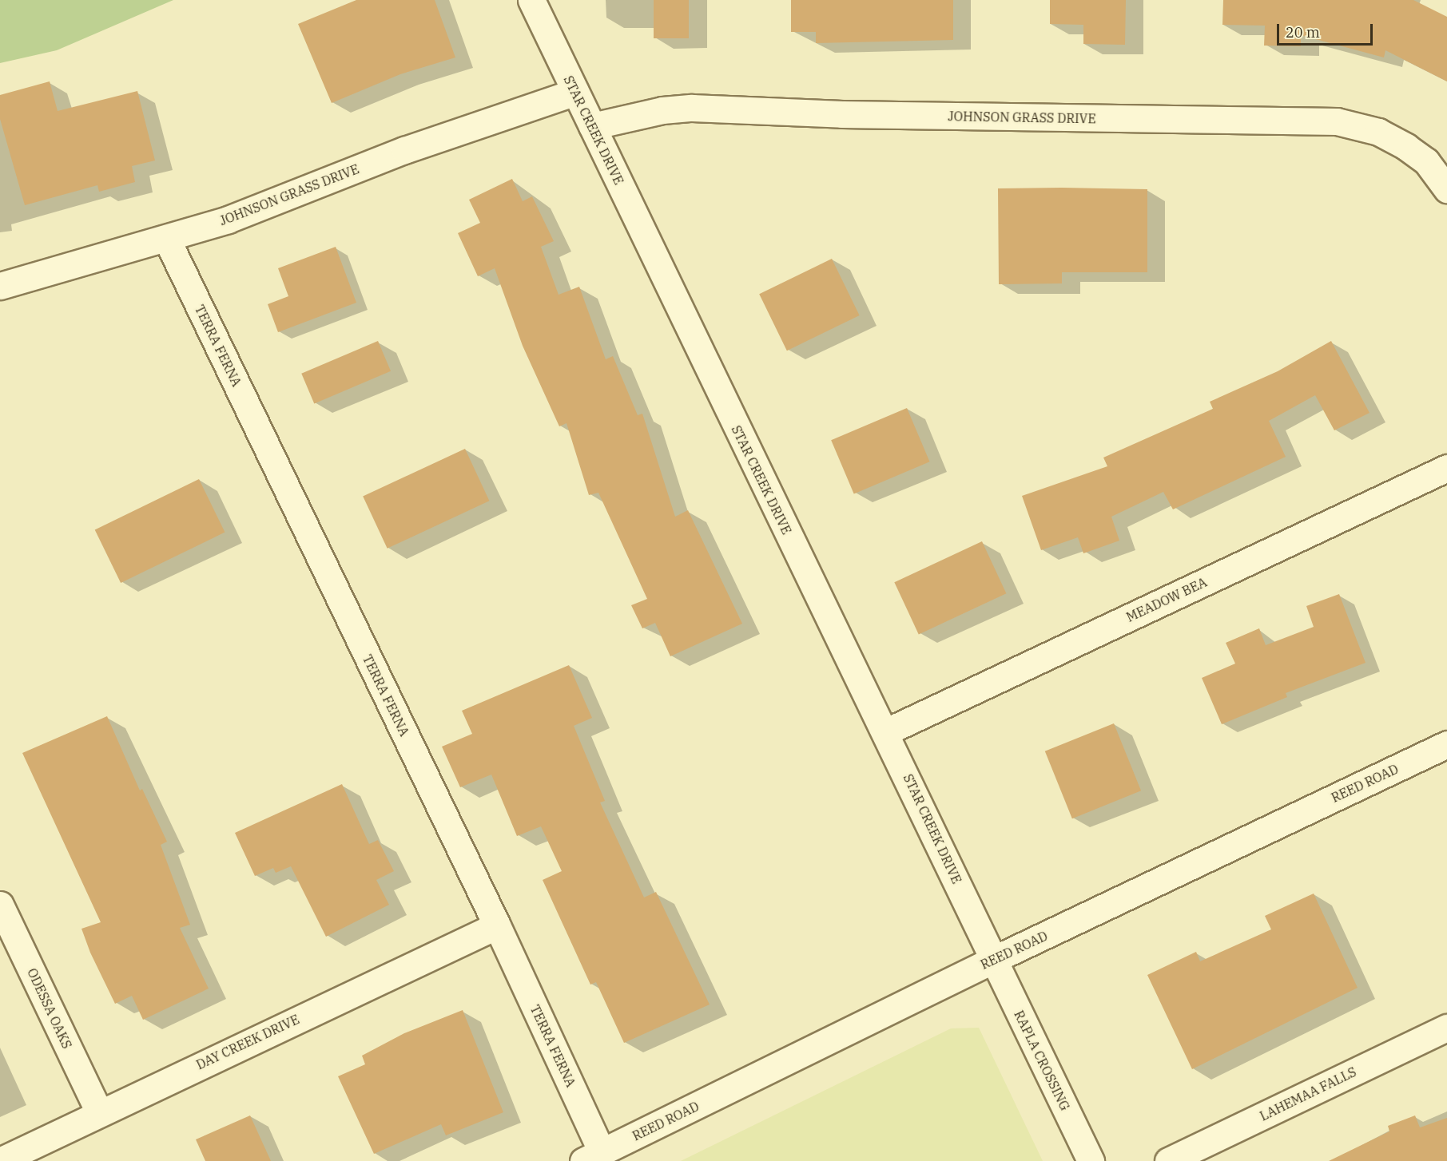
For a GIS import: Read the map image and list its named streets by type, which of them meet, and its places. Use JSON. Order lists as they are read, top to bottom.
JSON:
{
  "streets": {
    "street": [
      "JOHNSON GRASS DRIVE",
      "STAR CREEK DRIVE",
      "TERRA FERNA",
      "MEADOW BEA",
      "REED ROAD",
      "ODESSA OAKS",
      "DAY CREEK DRIVE",
      "RAPLA CROSSING",
      "LAHEMAA FALLS"
    ]
  },
  "crossings": [
    ["JOHNSON GRASS DRIVE", "STAR CREEK DRIVE"],
    ["JOHNSON GRASS DRIVE", "TERRA FERNA"],
    ["STAR CREEK DRIVE", "MEADOW BEA"],
    ["STAR CREEK DRIVE", "REED ROAD"],
    ["STAR CREEK DRIVE", "RAPLA CROSSING"],
    ["TERRA FERNA", "REED ROAD"],
    ["TERRA FERNA", "DAY CREEK DRIVE"],
    ["REED ROAD", "RAPLA CROSSING"],
    ["ODESSA OAKS", "DAY CREEK DRIVE"]
  ],
  "scale_bar": "20 m"
}
